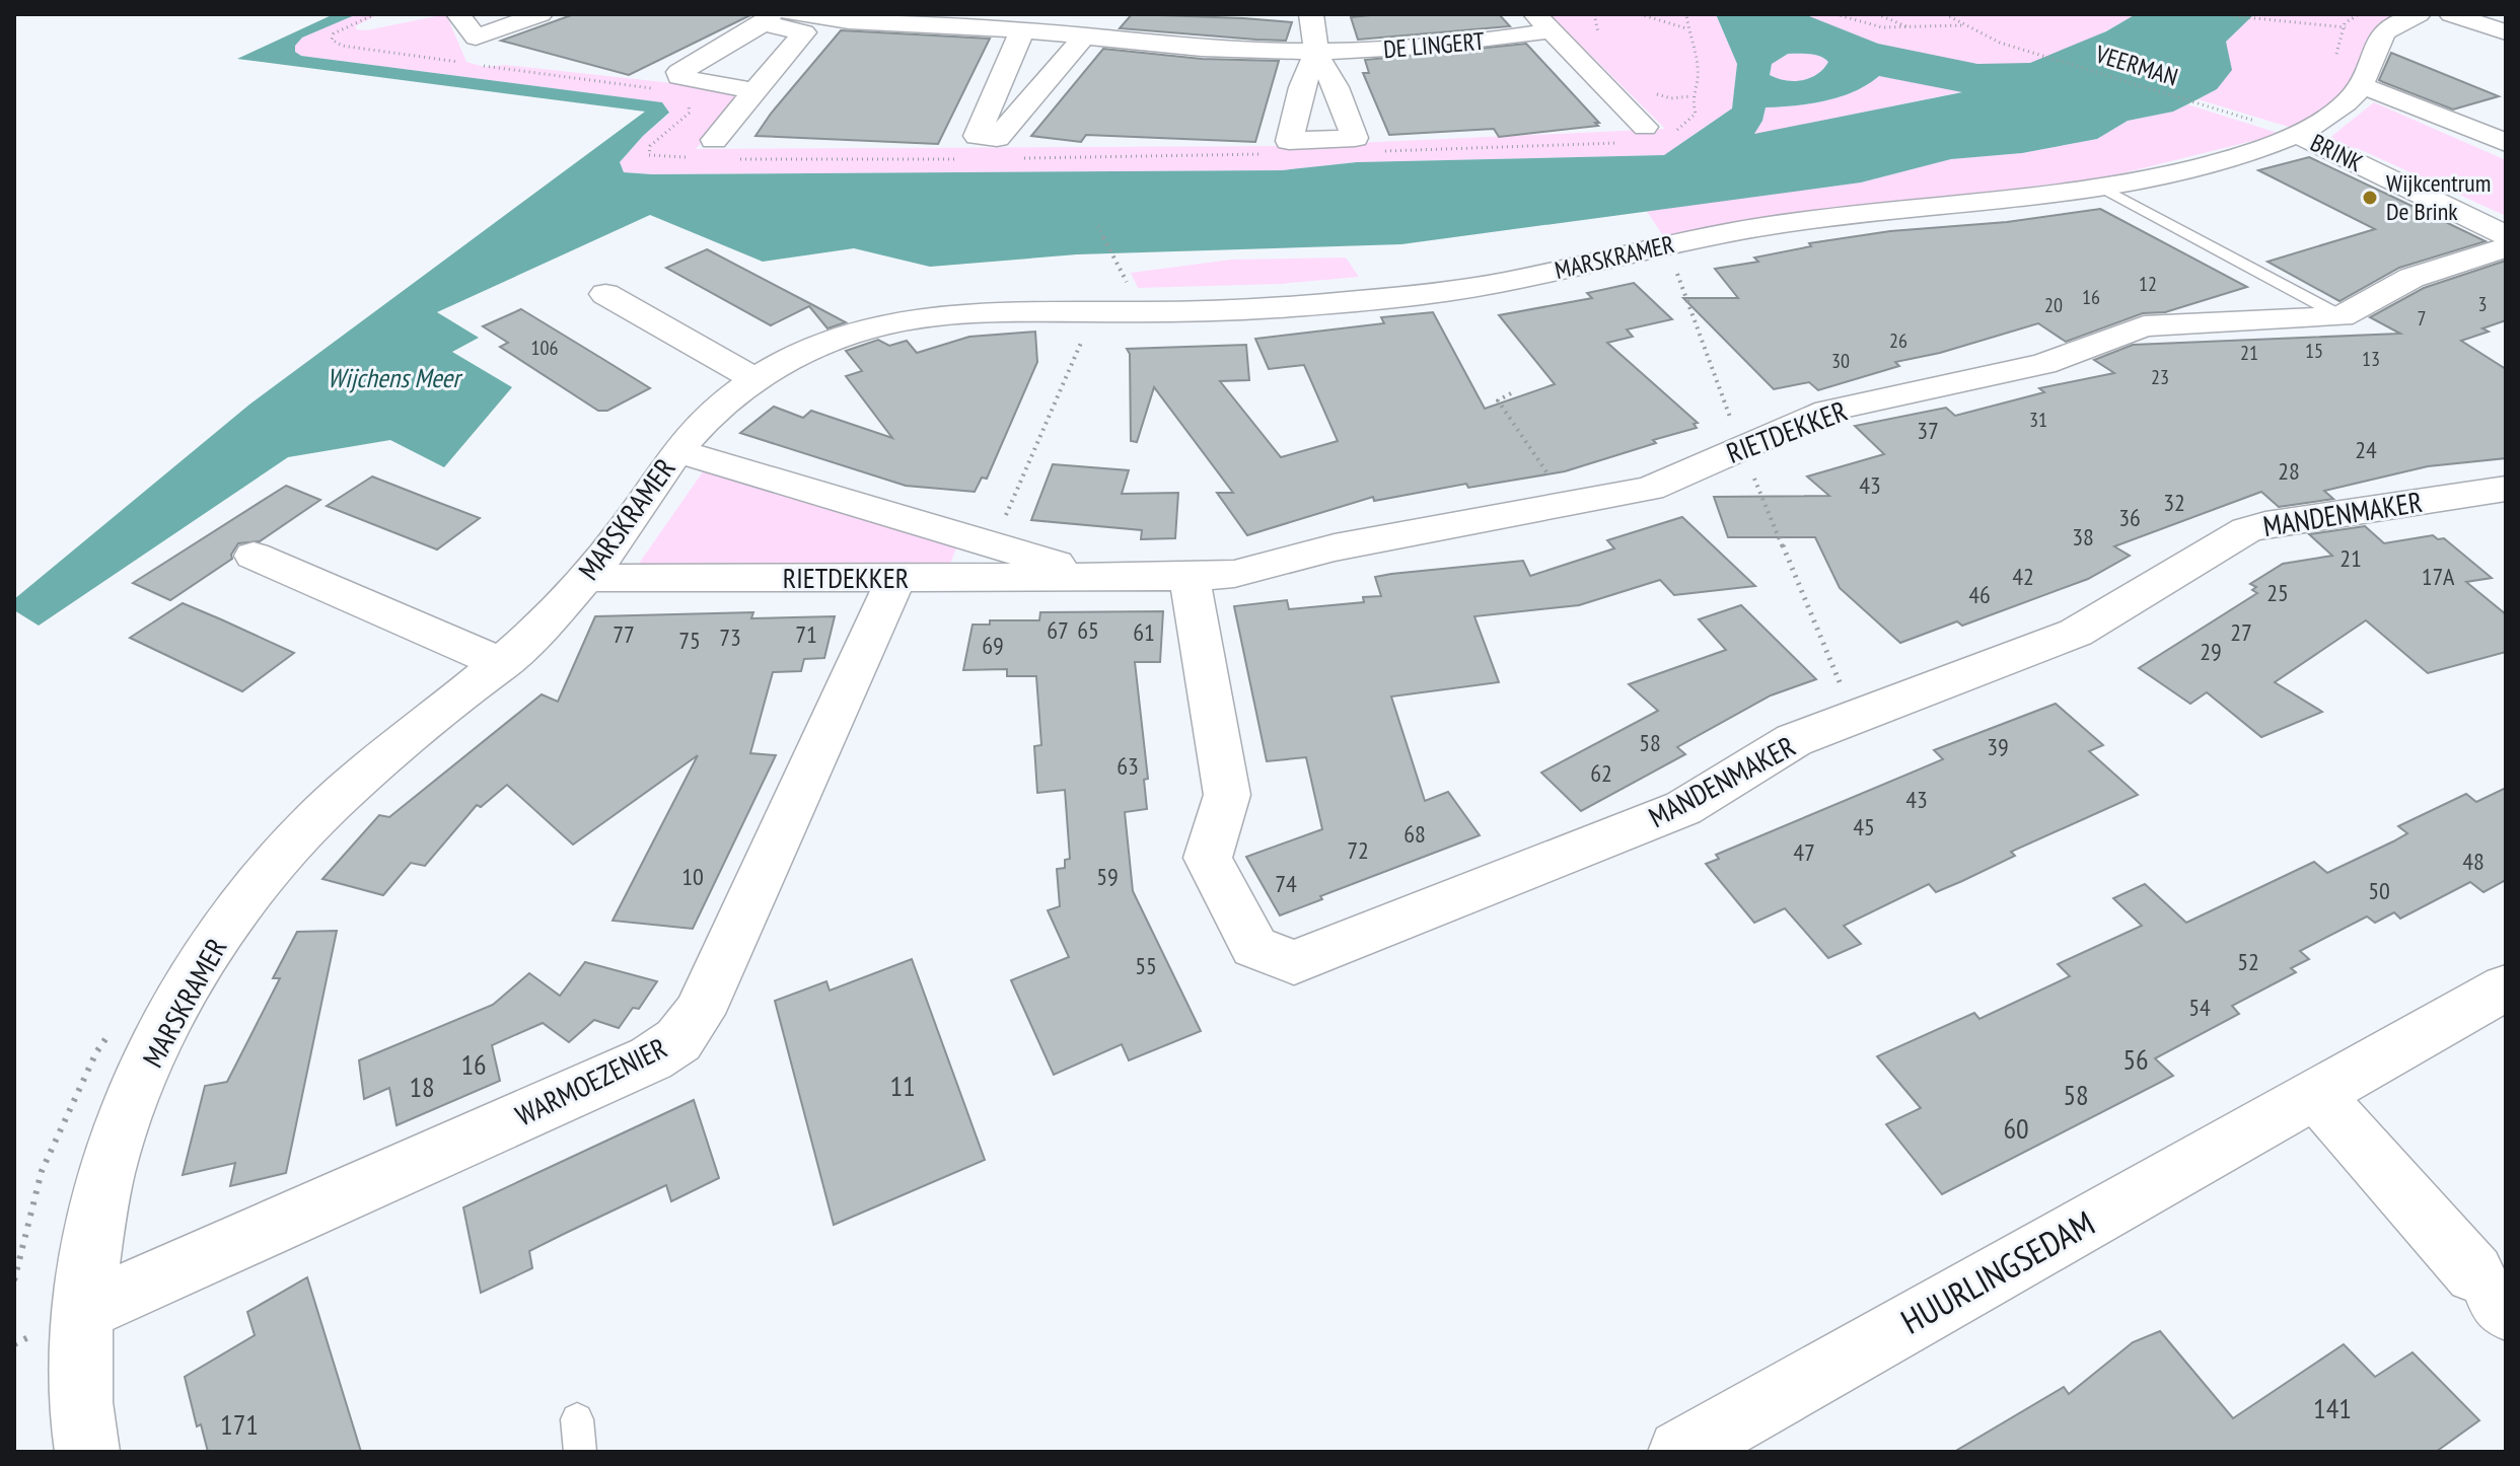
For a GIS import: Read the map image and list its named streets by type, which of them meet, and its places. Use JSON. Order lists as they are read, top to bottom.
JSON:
{
  "streets": {
    "street": [
      "DE LINGERT",
      "BRINK",
      "MARSKRAMER",
      "RIETDEKKER",
      "MANDENMAKER",
      "WARMOEZENIER",
      "HUURLINGSEDAM"
    ],
    "path": ["VEERMAN"]
  },
  "crossings": [
    ["VEERMAN", "BRINK"],
    ["VEERMAN", "MARSKRAMER"],
    ["BRINK", "MARSKRAMER"],
    ["MARSKRAMER", "RIETDEKKER"],
    ["MARSKRAMER", "WARMOEZENIER"],
    ["RIETDEKKER", "MANDENMAKER"],
    ["RIETDEKKER", "WARMOEZENIER"]
  ],
  "water": ["Wijchens Meer"],
  "places": ["Wijkcentrum De Brink"],
  "house_numbers": [
    "12",
    "16",
    "3",
    "20",
    "7",
    "26",
    "106",
    "15",
    "21",
    "13",
    "30",
    "23",
    "31",
    "37",
    "24",
    "28",
    "43",
    "32",
    "36",
    "38",
    "21",
    "42",
    "17A",
    "25",
    "46",
    "67",
    "65",
    "61",
    "27",
    "77",
    "71",
    "73",
    "75",
    "69",
    "29",
    "58",
    "39",
    "63",
    "62",
    "43",
    "45",
    "68",
    "72",
    "47",
    "48",
    "10",
    "59",
    "74",
    "50",
    "52",
    "55",
    "54",
    "56",
    "16",
    "11",
    "18",
    "58",
    "60",
    "141",
    "171"
  ]
}
